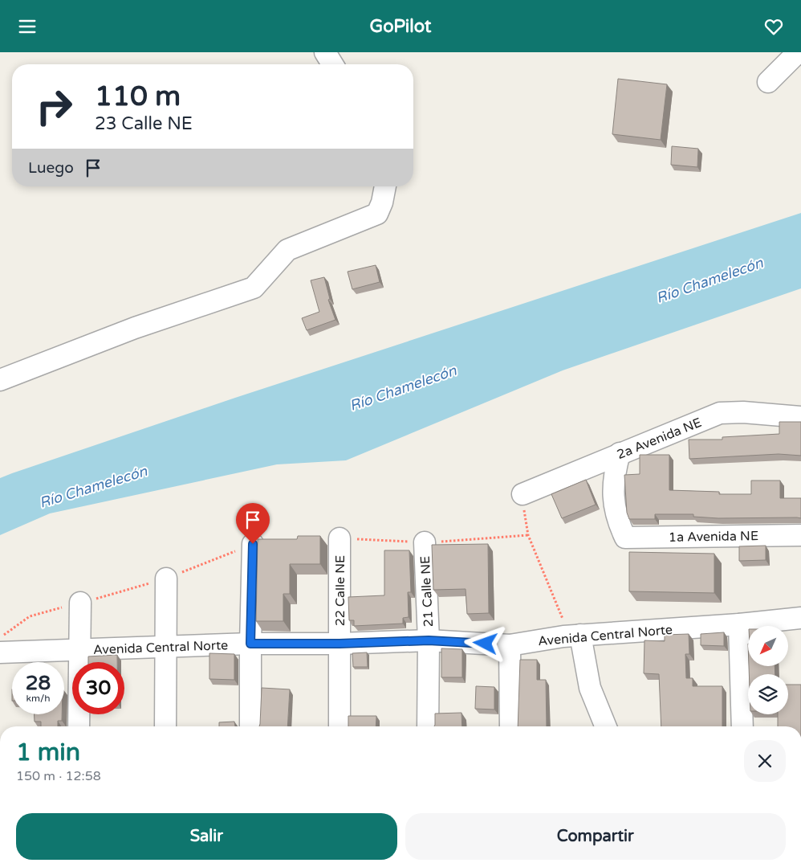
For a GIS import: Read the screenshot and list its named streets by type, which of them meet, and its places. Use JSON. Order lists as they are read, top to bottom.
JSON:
{
  "streets": {
    "street": [
      "2a Avenida NE",
      "1a Avenida NE",
      "22 Calle NE",
      "21 Calle NE",
      "Avenida Central Norte"
    ]
  },
  "crossings": [
    ["2a Avenida NE", "1a Avenida NE"],
    ["22 Calle NE", "Avenida Central Norte"],
    ["21 Calle NE", "Avenida Central Norte"]
  ],
  "water": ["Río Chamelecón"],
  "north": "bottom left",
  "page": {
    "header": "GoPilot",
    "turn": ["110 m", "23 Calle NE"],
    "then": "Luego",
    "speed": "28 km/h",
    "limit": "30",
    "heading": ["1 min", "150 m · 12:58"],
    "buttons": ["Salir", "Compartir"]
  }
}
